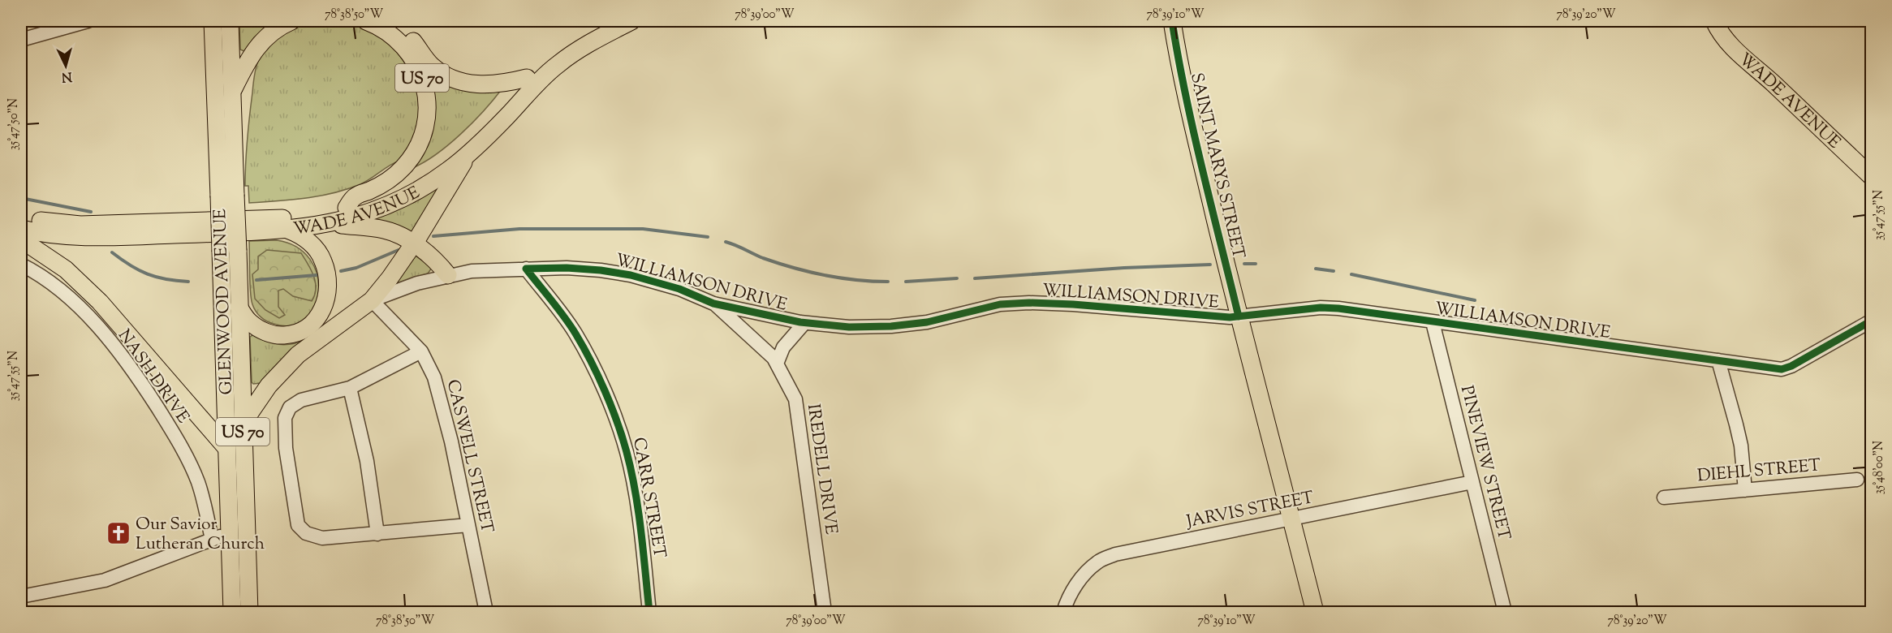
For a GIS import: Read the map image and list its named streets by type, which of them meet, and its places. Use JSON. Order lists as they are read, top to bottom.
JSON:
{
  "streets": {
    "main road": [
      "US 70",
      "WADE AVENUE",
      "SAINT MARYS STREET",
      "GLENWOOD AVENUE"
    ],
    "street": [
      "WILLIAMSON DRIVE",
      "NASH DRIVE",
      "CASWELL STREET",
      "PINEVIEW STREET",
      "IREDELL DRIVE",
      "DIEHL STREET",
      "CARR STREET",
      "JARVIS STREET"
    ]
  },
  "crossings": [
    ["US 70", "WADE AVENUE"],
    ["US 70", "GLENWOOD AVENUE"],
    ["SAINT MARYS STREET", "WILLIAMSON DRIVE"],
    ["SAINT MARYS STREET", "JARVIS STREET"],
    ["WILLIAMSON DRIVE", "CASWELL STREET"],
    ["WILLIAMSON DRIVE", "PINEVIEW STREET"],
    ["WILLIAMSON DRIVE", "IREDELL DRIVE"],
    ["WILLIAMSON DRIVE", "CARR STREET"],
    ["PINEVIEW STREET", "JARVIS STREET"]
  ],
  "places": {
    "church": ["Our Savior Lutheran Church"]
  },
  "north": "bottom",
  "coordinates": [
    "78°38'50\"W",
    "78°39'00\"W",
    "78°39'10\"W",
    "78°39'20\"W",
    "35°47'50\"N",
    "35°47'55\"N",
    "35°48'00\"N"
  ]
}
